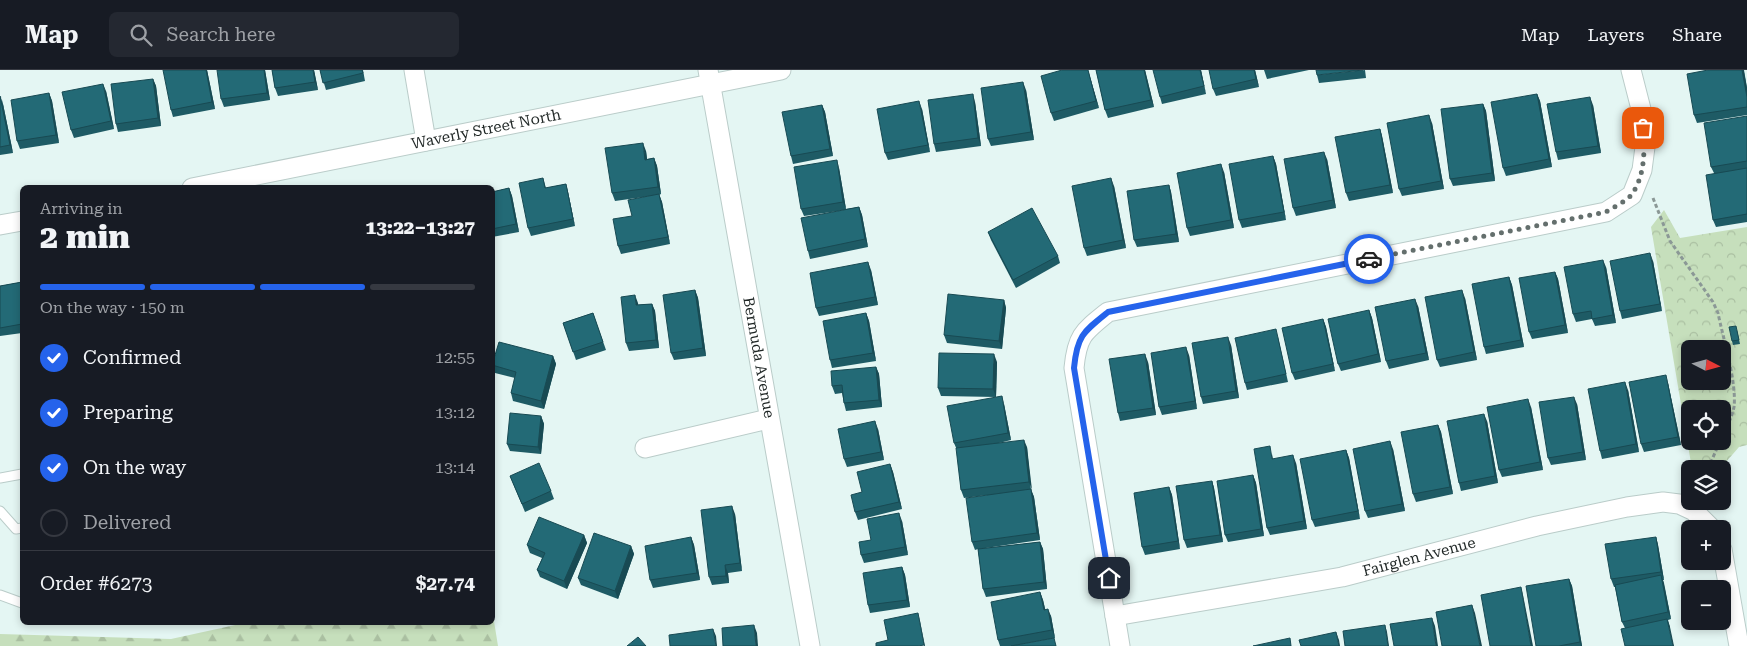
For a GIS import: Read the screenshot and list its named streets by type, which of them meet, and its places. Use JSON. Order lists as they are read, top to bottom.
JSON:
{
  "streets": {
    "street": ["Waverly Street North", "Bermuda Avenue", "Fairglen Avenue"]
  },
  "crossings": [
    ["Waverly Street North", "Bermuda Avenue"]
  ],
  "north": "right",
  "page": {
    "header": "Map",
    "search": "Search here",
    "nav": ["Map", "Layers", "Share"],
    "heading": ["2 min", "Arriving in", "13:22–13:27"],
    "panel": ["Order #6273", "$27.74"],
    "bar": "On the way · 150 m",
    "list": [
      ["Confirmed", "12:55"],
      ["Preparing", "13:12"],
      ["On the way", "13:14"],
      "Delivered"
    ],
    "map_buttons": ["+", "−"]
  }
}
